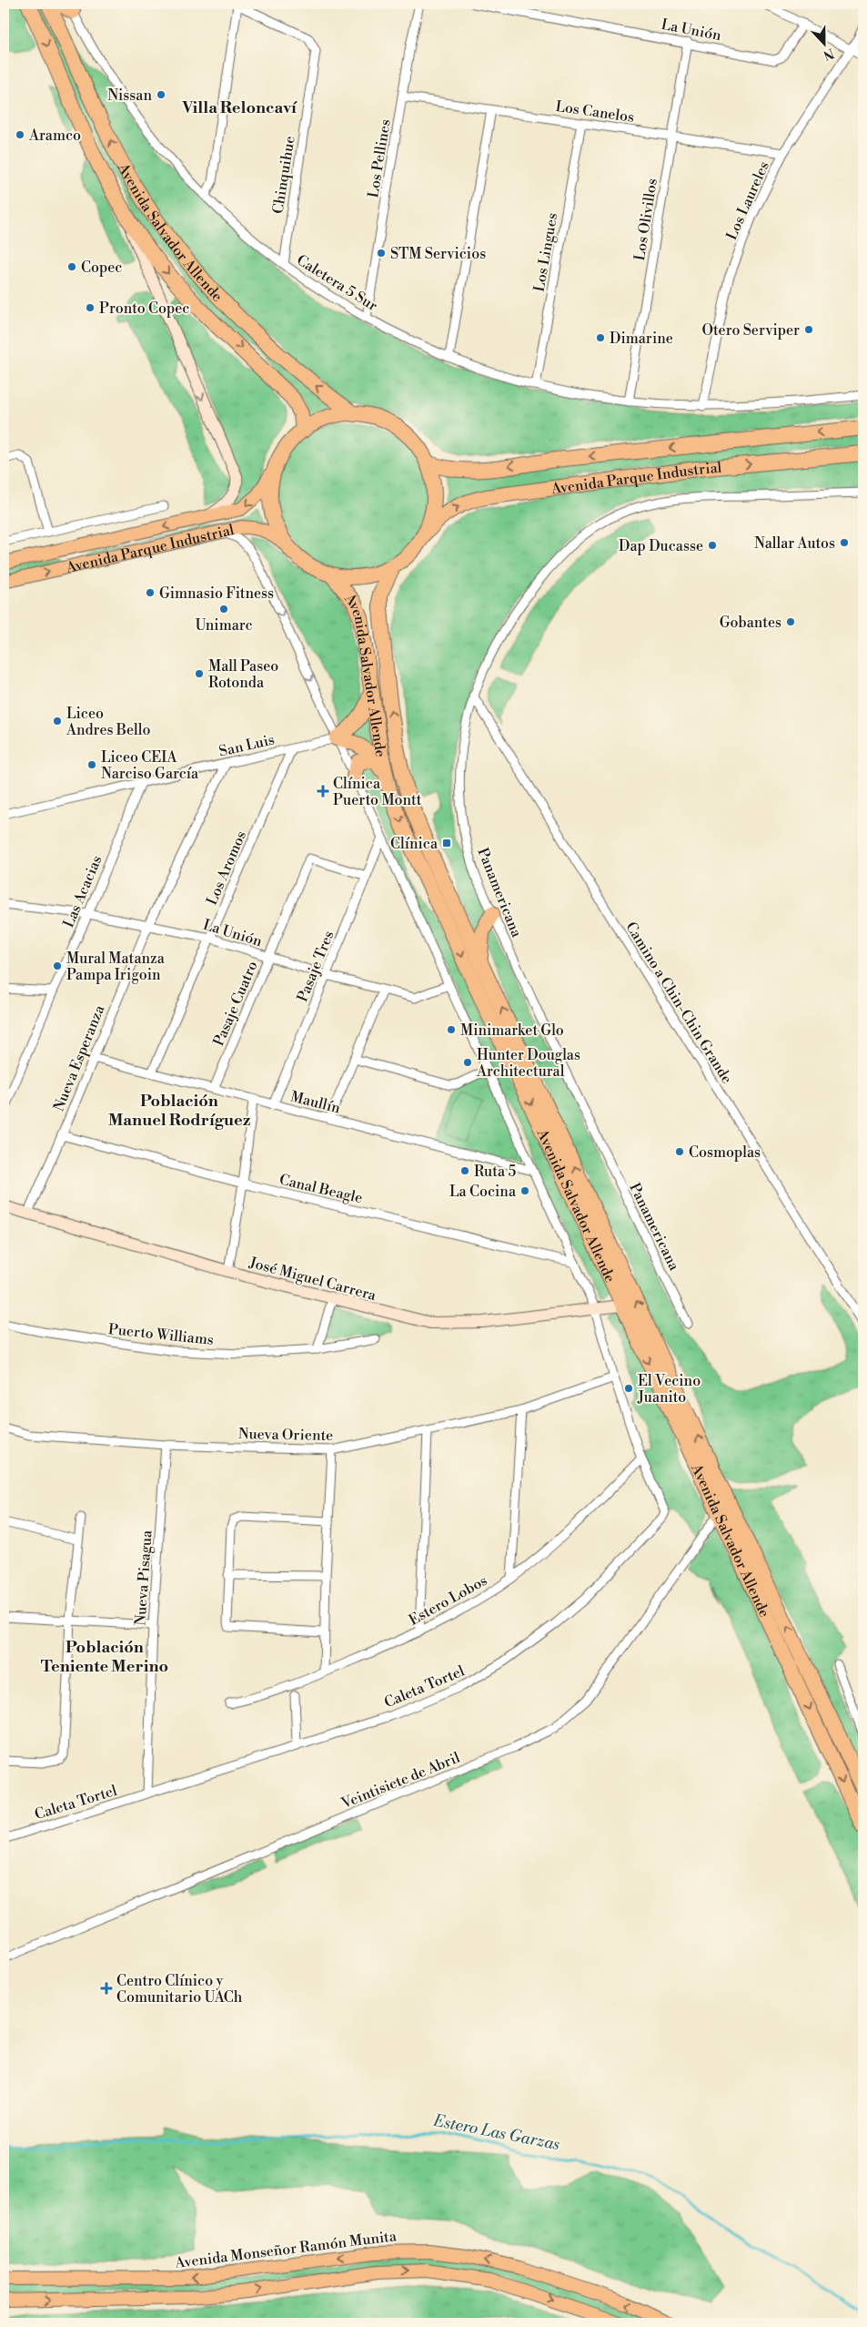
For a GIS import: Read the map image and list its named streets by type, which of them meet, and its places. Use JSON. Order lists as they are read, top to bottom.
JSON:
{
  "streets": {
    "highway": ["Avenida Salvador Allende", "Avenida Parque Industrial"],
    "main road": ["Avenida Monseñor Ramón Munita"],
    "street": [
      "La Unión",
      "Los Canelos",
      "Los Pellines",
      "Chinquihue",
      "Los Laureles",
      "Los Olivillos",
      "Los Lingues",
      "Caletera 5 Sur",
      "San Luis",
      "Los Aromos",
      "Las Acacias",
      "Panamericana",
      "Pasaje Tres",
      "Camino a Chin-Chin Grande",
      "Pasaje Cuatro",
      "Nueva Esperanza",
      "Maullín",
      "Canal Beagle",
      "José Miguel Carrera",
      "Puerto Williams",
      "Nueva Oriente",
      "Nueva Pisagua",
      "Estero Lobos",
      "Caleta Tortel",
      "Veintisiete de Abril"
    ]
  },
  "crossings": [
    ["La Unión", "Los Olivillos"],
    ["La Unión", "Los Aromos"],
    ["La Unión", "Las Acacias"],
    ["La Unión", "Pasaje Tres"],
    ["La Unión", "Pasaje Cuatro"],
    ["La Unión", "Nueva Esperanza"],
    ["Los Canelos", "Los Pellines"],
    ["Los Canelos", "Los Laureles"],
    ["Los Canelos", "Los Olivillos"],
    ["Los Canelos", "Los Lingues"],
    ["Los Pellines", "Caletera 5 Sur"],
    ["Chinquihue", "Caletera 5 Sur"],
    ["Los Laureles", "Caletera 5 Sur"],
    ["Los Olivillos", "Caletera 5 Sur"],
    ["Avenida Salvador Allende", "Avenida Parque Industrial"],
    ["Avenida Salvador Allende", "José Miguel Carrera"],
    ["Avenida Salvador Allende", "Veintisiete de Abril"],
    ["Los Lingues", "Caletera 5 Sur"],
    ["San Luis", "Los Aromos"],
    ["San Luis", "Las Acacias"],
    ["San Luis", "Nueva Esperanza"],
    ["Los Aromos", "Maullín"],
    ["Panamericana", "Camino a Chin-Chin Grande"],
    ["Pasaje Tres", "Pasaje Cuatro"],
    ["Pasaje Tres", "Maullín"],
    ["Pasaje Cuatro", "Maullín"],
    ["Nueva Esperanza", "Maullín"],
    ["Nueva Esperanza", "Canal Beagle"],
    ["Nueva Esperanza", "José Miguel Carrera"],
    ["Nueva Oriente", "Nueva Pisagua"],
    ["Nueva Oriente", "Caleta Tortel"],
    ["Nueva Pisagua", "Caleta Tortel"],
    ["Estero Lobos", "Caleta Tortel"]
  ],
  "districts": ["Villa Reloncaví", "Población Manuel Rodríguez", "Población Teniente Merino"],
  "water": ["Estero Las Garzas"],
  "places": {
    "other": [
      "Nissan",
      "Aramco",
      "STM Servicios",
      "Copec",
      "Pronto Copec",
      "Otero Serviper",
      "Dimarine",
      "Nallar Autos",
      "Dap Ducasse",
      "Gimnasio Fitness",
      "Unimarc",
      "Gobantes",
      "Mall Paseo Rotonda",
      "Liceo Andres Bello",
      "Liceo CEIA Narciso García",
      "Mural Matanza Pampa Irigoin",
      "Minimarket Glo",
      "Hunter Douglas Architectural",
      "Cosmoplas",
      "Ruta 5",
      "La Cocina",
      "El Vecino Juanito"
    ],
    "health": ["Clínica Puerto Montt", "Centro Clínico y Comunitario UACh"],
    "transit": ["Clínica"]
  },
  "north": "bottom"
}
